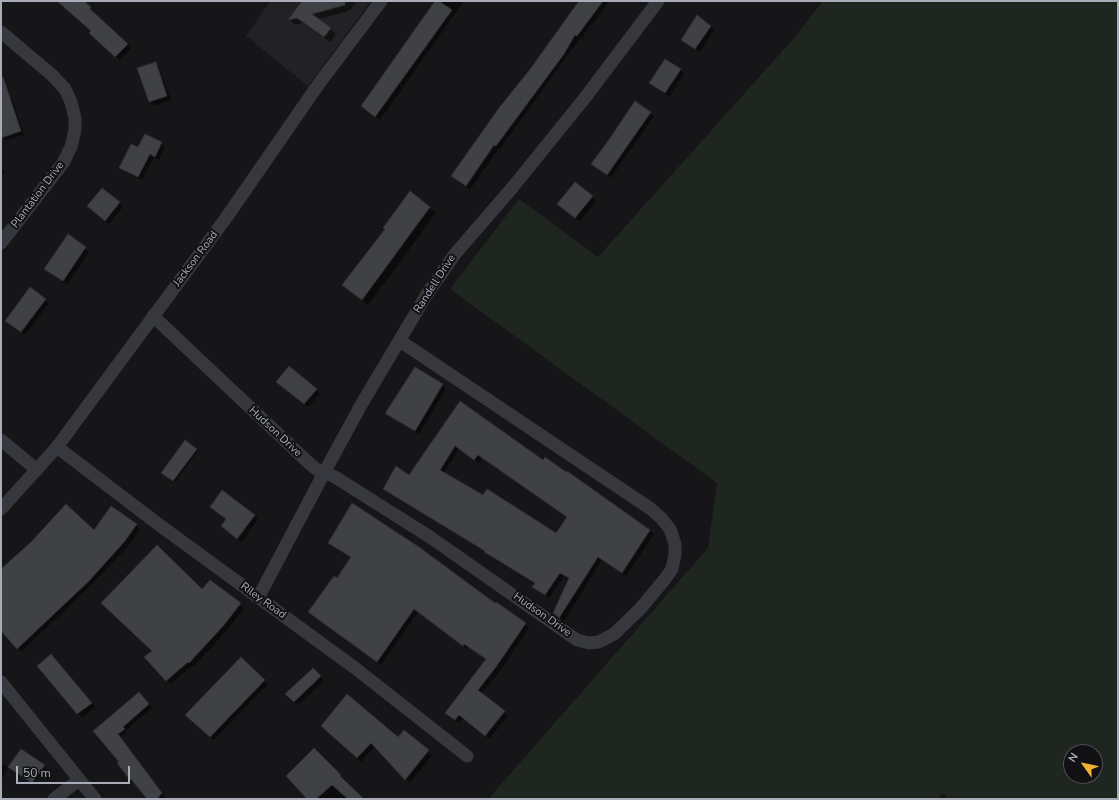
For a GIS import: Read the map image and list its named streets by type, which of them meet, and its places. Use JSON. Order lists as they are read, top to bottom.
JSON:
{
  "streets": {
    "street": [
      "Plantation Drive",
      "Jackson Road",
      "Randell Drive",
      "Hudson Drive",
      "Riley Road"
    ]
  },
  "crossings": [
    ["Jackson Road", "Hudson Drive"],
    ["Jackson Road", "Riley Road"],
    ["Randell Drive", "Hudson Drive"],
    ["Randell Drive", "Riley Road"]
  ],
  "scale_bar": "50 m",
  "north": "top left"
}
